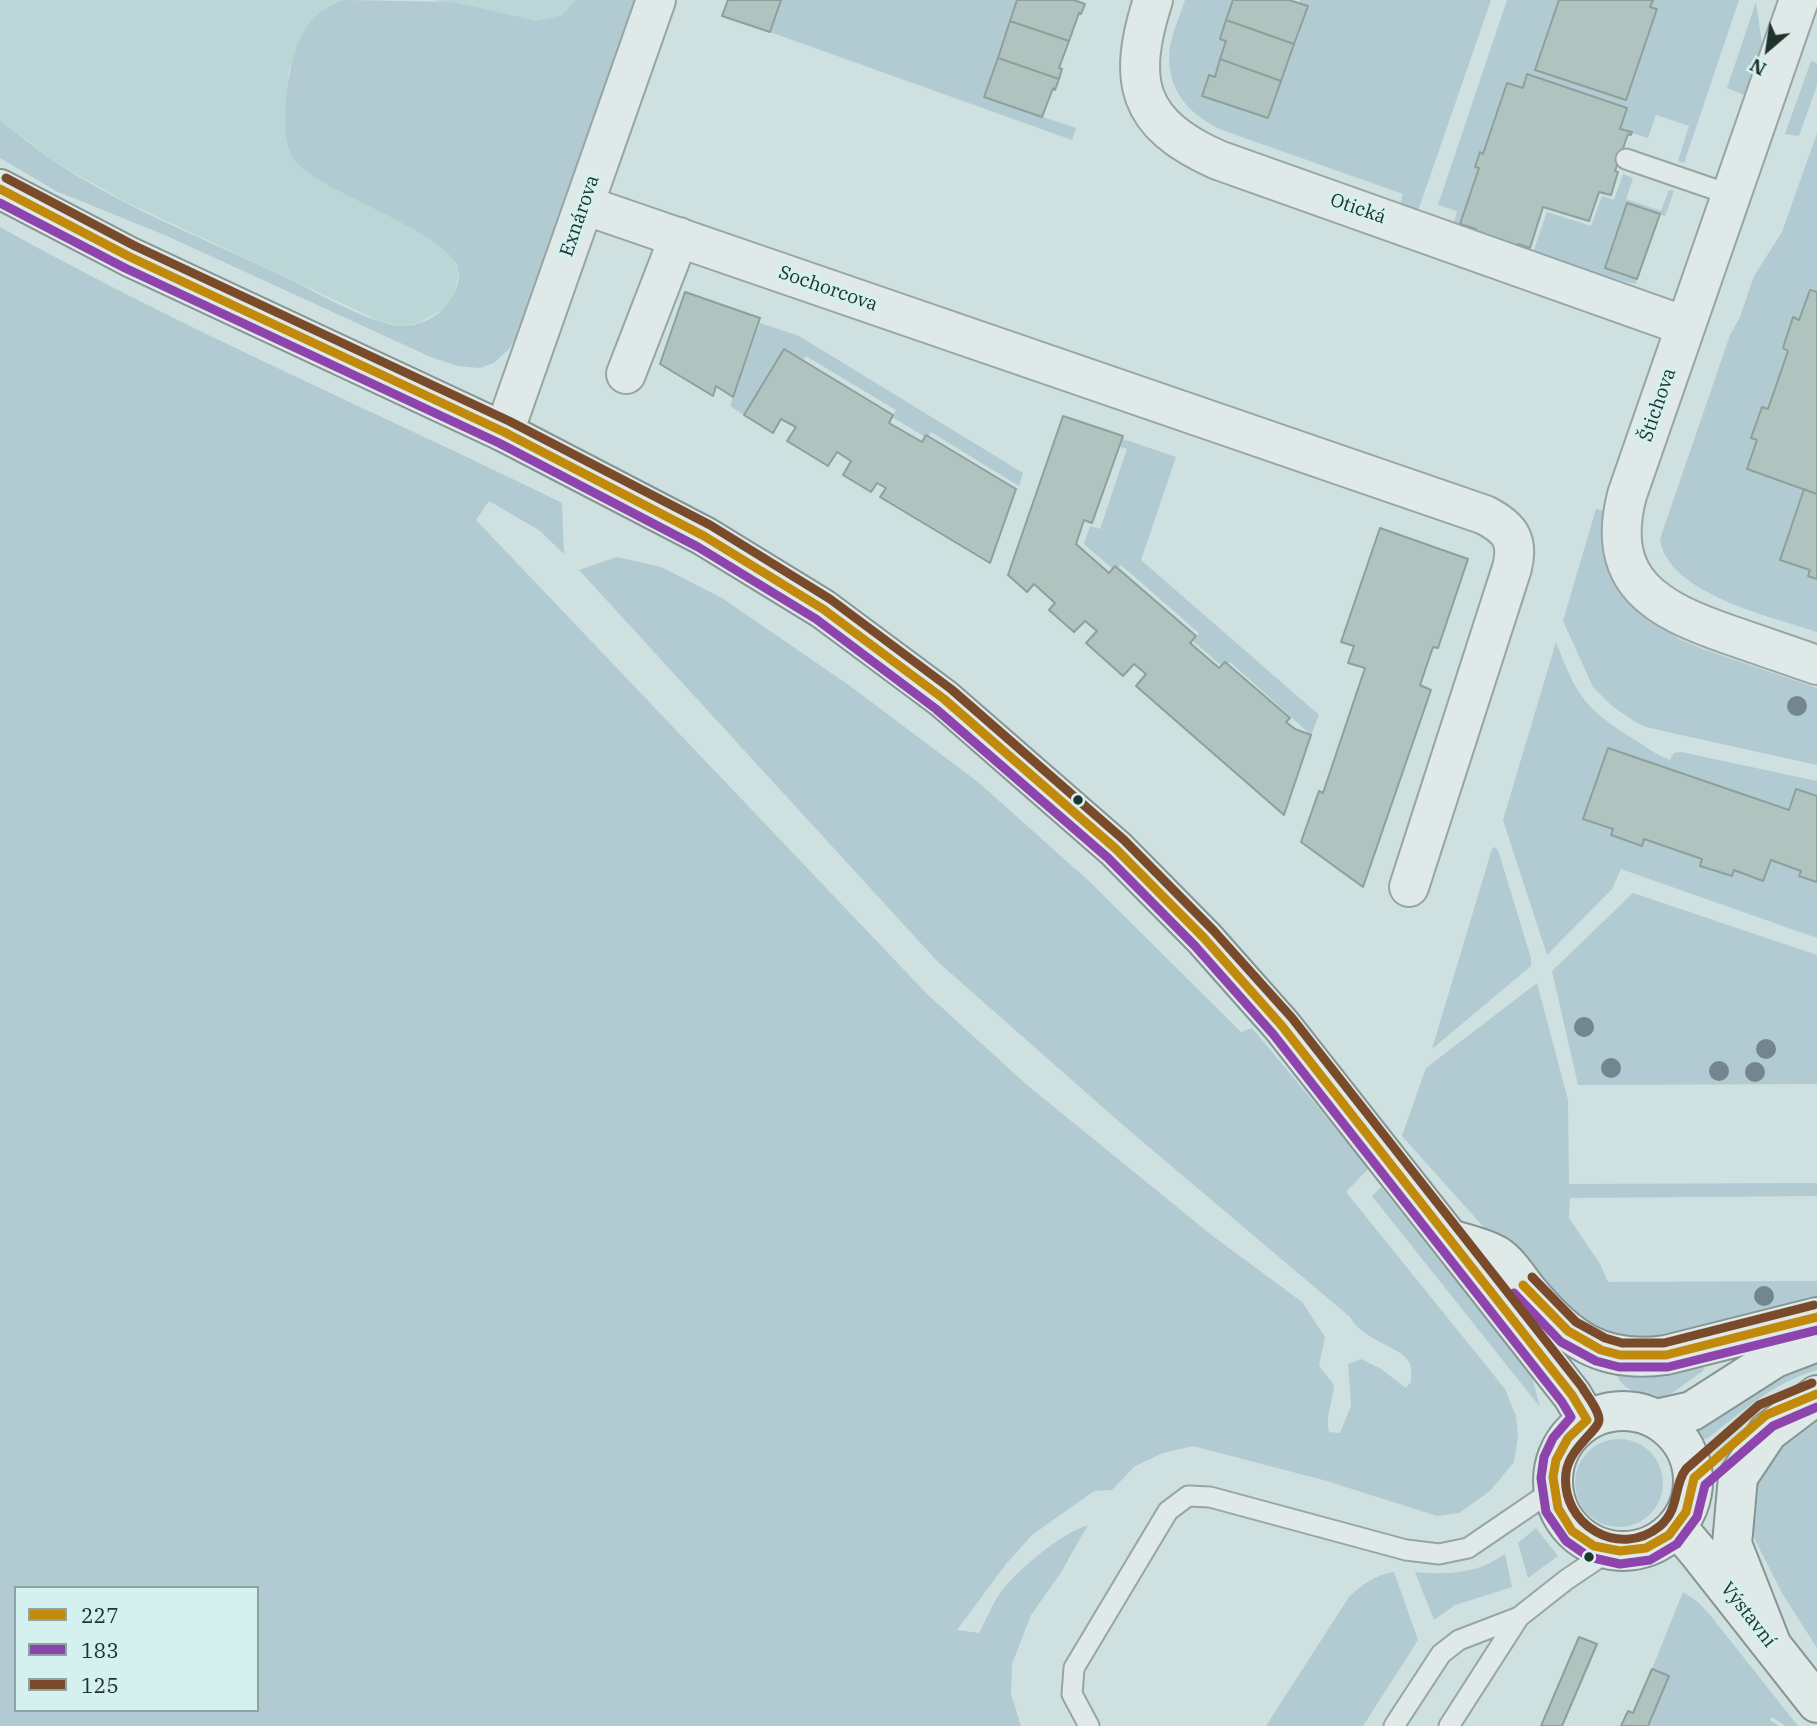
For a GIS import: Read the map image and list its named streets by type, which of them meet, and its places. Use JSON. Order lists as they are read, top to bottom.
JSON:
{
  "streets": {
    "main road": [
      "Otická",
      "Exnárova",
      "Sochorcova",
      "Štichova",
      "Výstavní"
    ]
  },
  "crossings": [
    ["Otická", "Štichova"],
    ["Exnárova", "Sochorcova"]
  ],
  "lines": ["transit line 125", "transit line 227", "transit line 183"],
  "legend": ["227", "183", "125"],
  "north": "bottom left"
}
